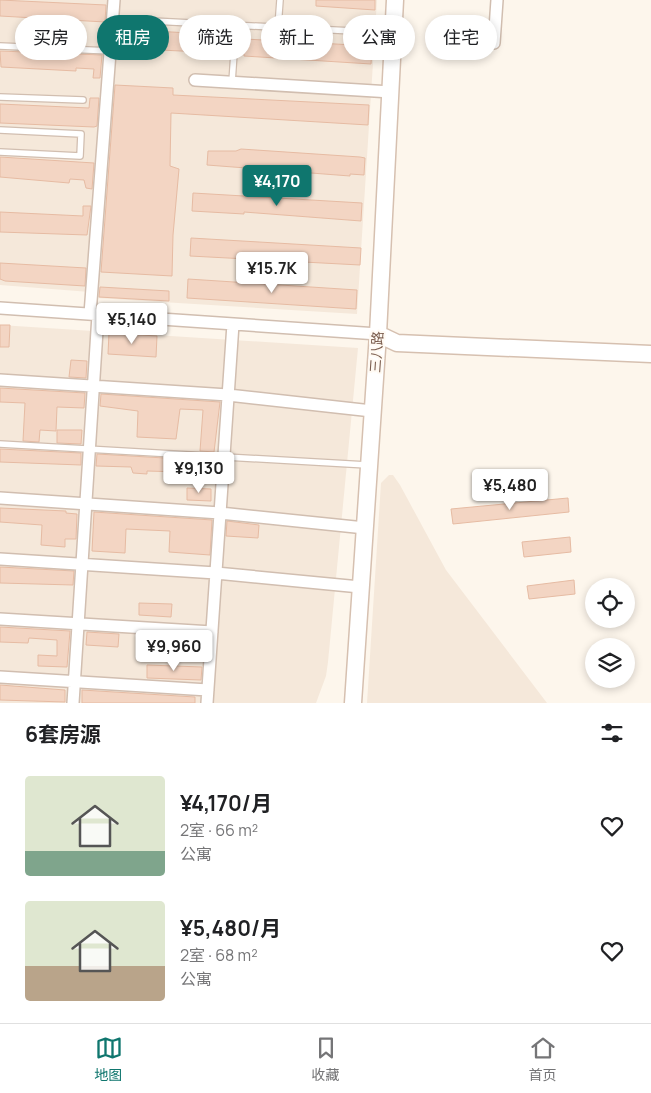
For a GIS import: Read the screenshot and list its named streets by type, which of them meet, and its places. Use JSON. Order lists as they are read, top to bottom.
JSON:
{
  "streets": {
    "main road": ["三八路"]
  },
  "page": {
    "chip": [
      "买房",
      "租房",
      "筛选",
      "新上",
      "公寓",
      "住宅"
    ],
    "price": [
      "¥4,170",
      "¥15.7K",
      "¥5,140",
      "¥9,130",
      "¥5,480",
      "¥9,960"
    ],
    "heading": "6套房源",
    "list": [
      {
        "name": "¥4,170/月",
        "note": "2室 · 66 m² · 公寓"
      },
      {
        "name": "¥5,480/月",
        "note": "2室 · 68 m² · 公寓"
      }
    ],
    "tabs": ["地图", "收藏", "首页"]
  }
}
